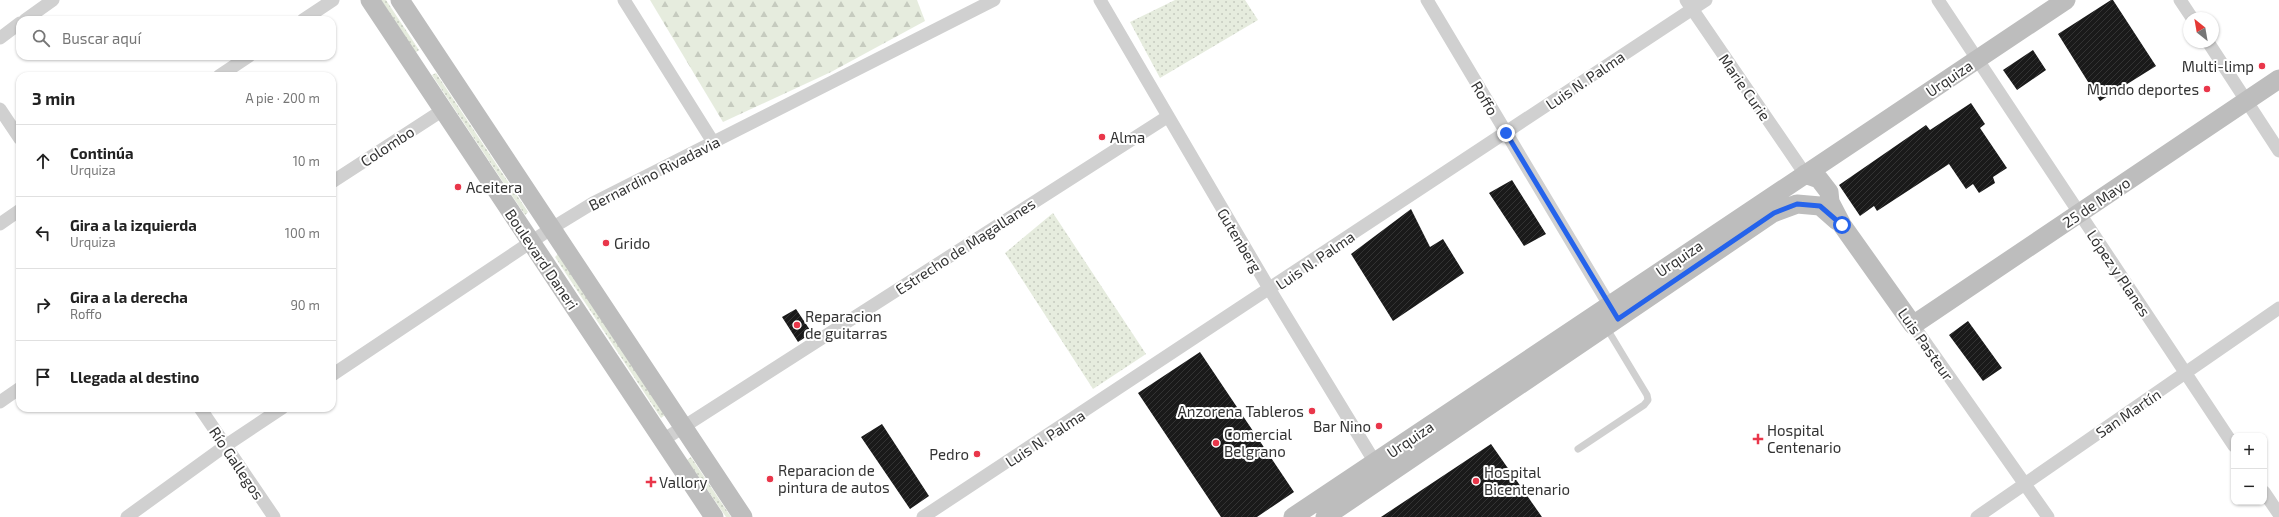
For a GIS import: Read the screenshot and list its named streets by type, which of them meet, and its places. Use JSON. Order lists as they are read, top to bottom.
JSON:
{
  "streets": {
    "main road": [
      "Urquiza",
      "25 de Mayo",
      "Boulevard Daneri",
      "Luis Pasteur"
    ],
    "street": [
      "Luis N. Palma",
      "Marie Curie",
      "Roffo",
      "Colombo",
      "Bernardino Rivadavia",
      "Gutenberg",
      "Estrecho de Magallanes",
      "López y Planes",
      "San Martín",
      "Río Gallegos"
    ]
  },
  "crossings": [
    ["Urquiza", "Marie Curie"],
    ["Urquiza", "Roffo"],
    ["Urquiza", "Gutenberg"],
    ["Urquiza", "López y Planes"],
    ["Urquiza", "Luis Pasteur"],
    ["Luis N. Palma", "Marie Curie"],
    ["Luis N. Palma", "Roffo"],
    ["Luis N. Palma", "Gutenberg"],
    ["Marie Curie", "Luis Pasteur"],
    ["Colombo", "Boulevard Daneri"],
    ["Bernardino Rivadavia", "Boulevard Daneri"],
    ["25 de Mayo", "López y Planes"],
    ["25 de Mayo", "Luis Pasteur"],
    ["Gutenberg", "Estrecho de Magallanes"],
    ["Estrecho de Magallanes", "Boulevard Daneri"],
    ["López y Planes", "San Martín"],
    ["Luis Pasteur", "San Martín"]
  ],
  "places": {
    "other": [
      "Multi-limp",
      "Mundo deportes",
      "Alma",
      "Aceitera",
      "Grido",
      "Reparacion de guitarras",
      "Anzorena Tableros",
      "Bar Nino",
      "Comercial Belgrano",
      "Pedro",
      "Reparacion de pintura de autos",
      "Hospital Bicentenario"
    ],
    "health": ["Hospital Centenario", "Vallory"]
  },
  "north": "top left",
  "page": {
    "search": "Buscar aquí",
    "heading": ["3 min", "A pie · 200 m"],
    "list": [
      ["Continúa", "Urquiza", "10 m"],
      ["Gira a la izquierda", "Urquiza", "100 m"],
      ["Gira a la derecha", "Roffo", "90 m"],
      "Llegada al destino"
    ],
    "map_buttons": ["+", "−"]
  }
}
